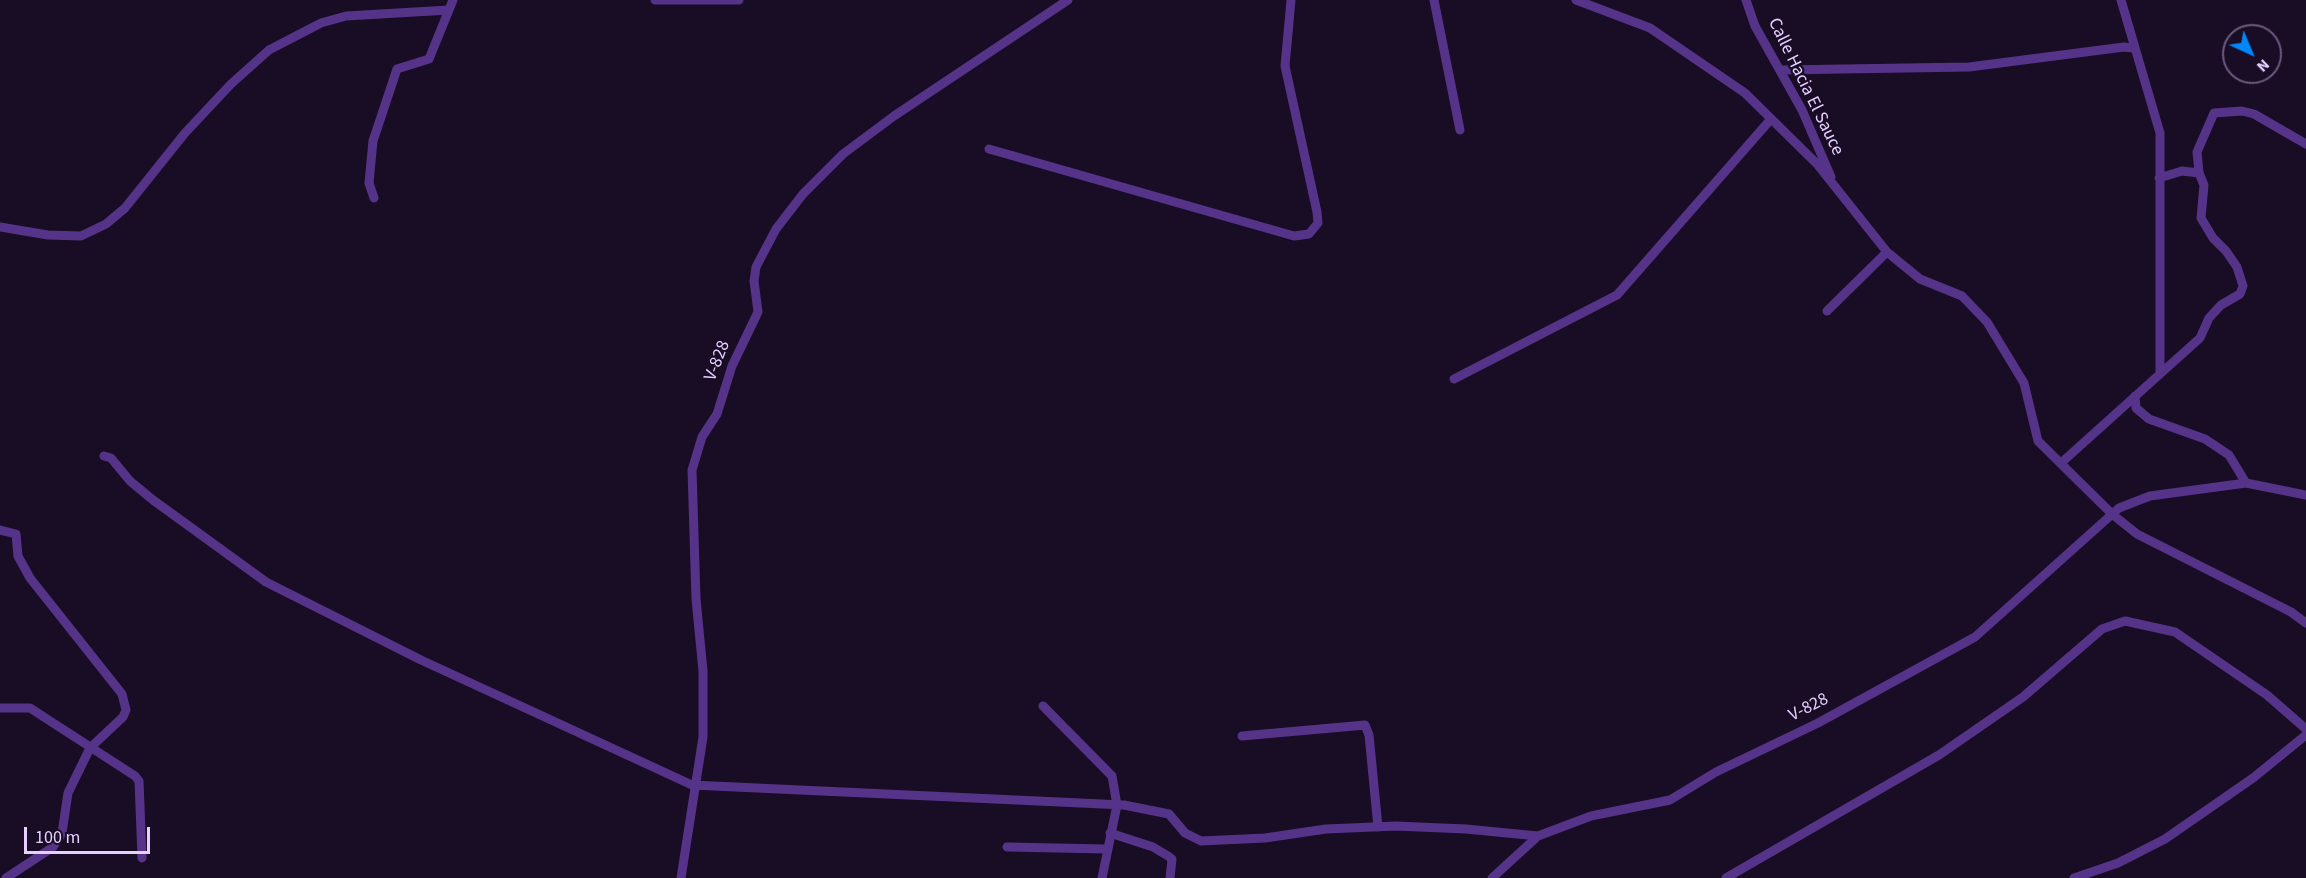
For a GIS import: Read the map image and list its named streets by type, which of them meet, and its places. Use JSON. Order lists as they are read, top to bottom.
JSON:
{
  "streets": {
    "street": ["Calle Hacia El Sauce", "V-828"]
  },
  "scale_bar": "100 m",
  "north": "bottom right"
}
